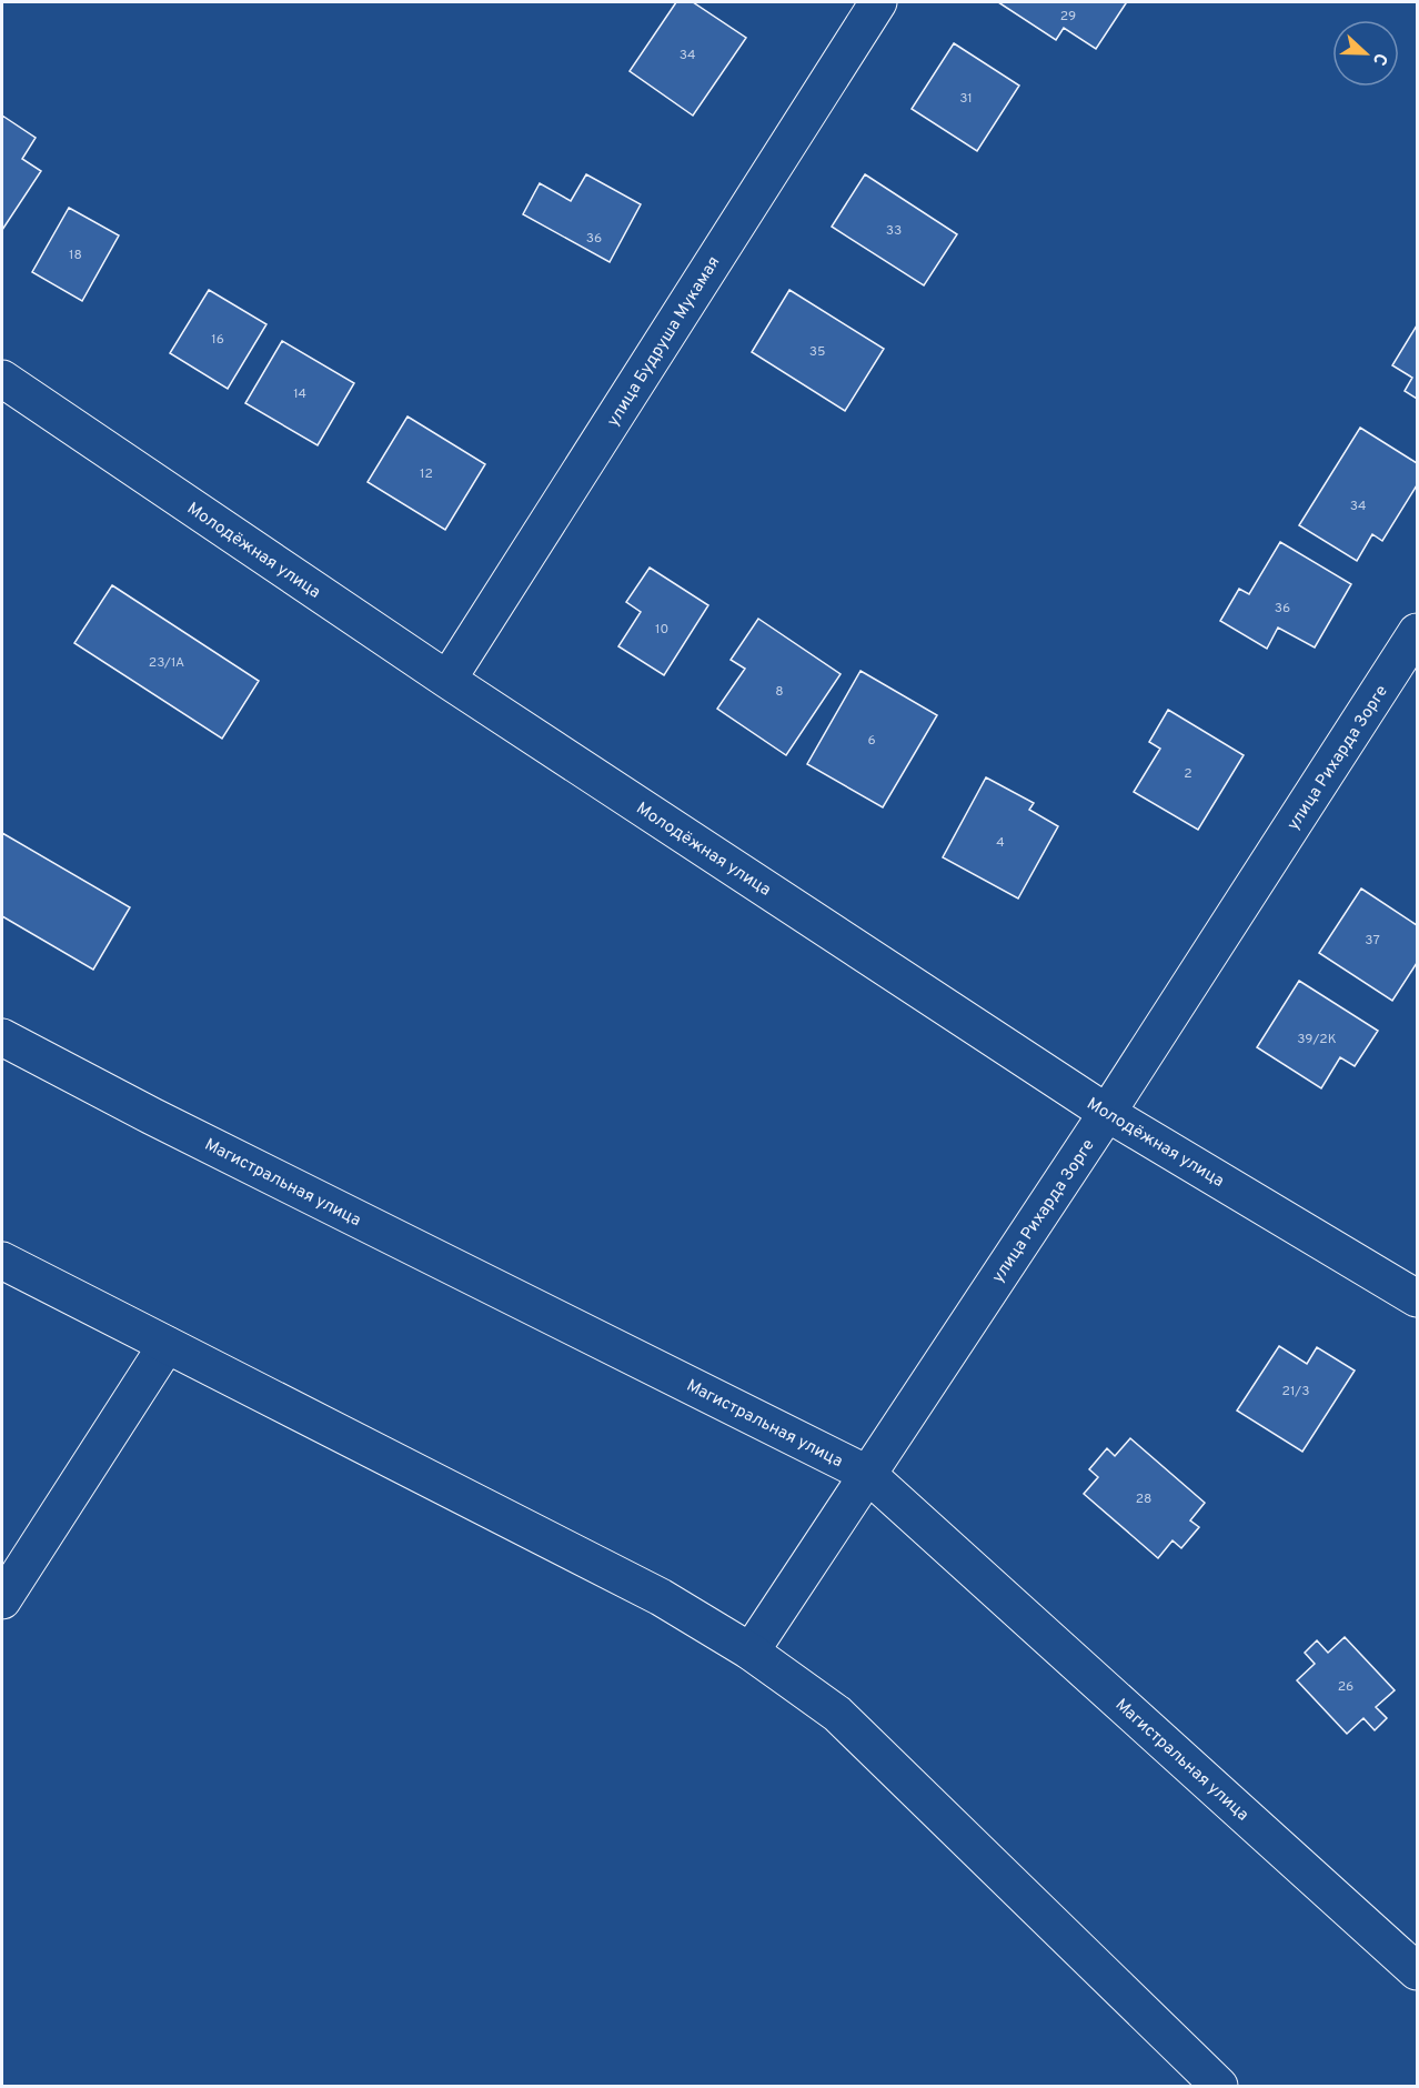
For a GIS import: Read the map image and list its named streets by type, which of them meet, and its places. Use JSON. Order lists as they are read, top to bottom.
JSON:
{
  "streets": {
    "street": [
      "улица Будруша Мукамая",
      "Молодёжная улица",
      "улица Рихарда Зорге",
      "Магистральная улица"
    ]
  },
  "crossings": [
    ["улица Будруша Мукамая", "Молодёжная улица"],
    ["Молодёжная улица", "улица Рихарда Зорге"],
    ["улица Рихарда Зорге", "Магистральная улица"]
  ],
  "house_numbers": [
    "29",
    "34",
    "31",
    "33",
    "36",
    "18",
    "16",
    "35",
    "14",
    "12",
    "34",
    "36",
    "10",
    "23/1А",
    "8",
    "6",
    "2",
    "4",
    "37",
    "39/2К",
    "21/3",
    "28",
    "26"
  ],
  "north": "right"
}
